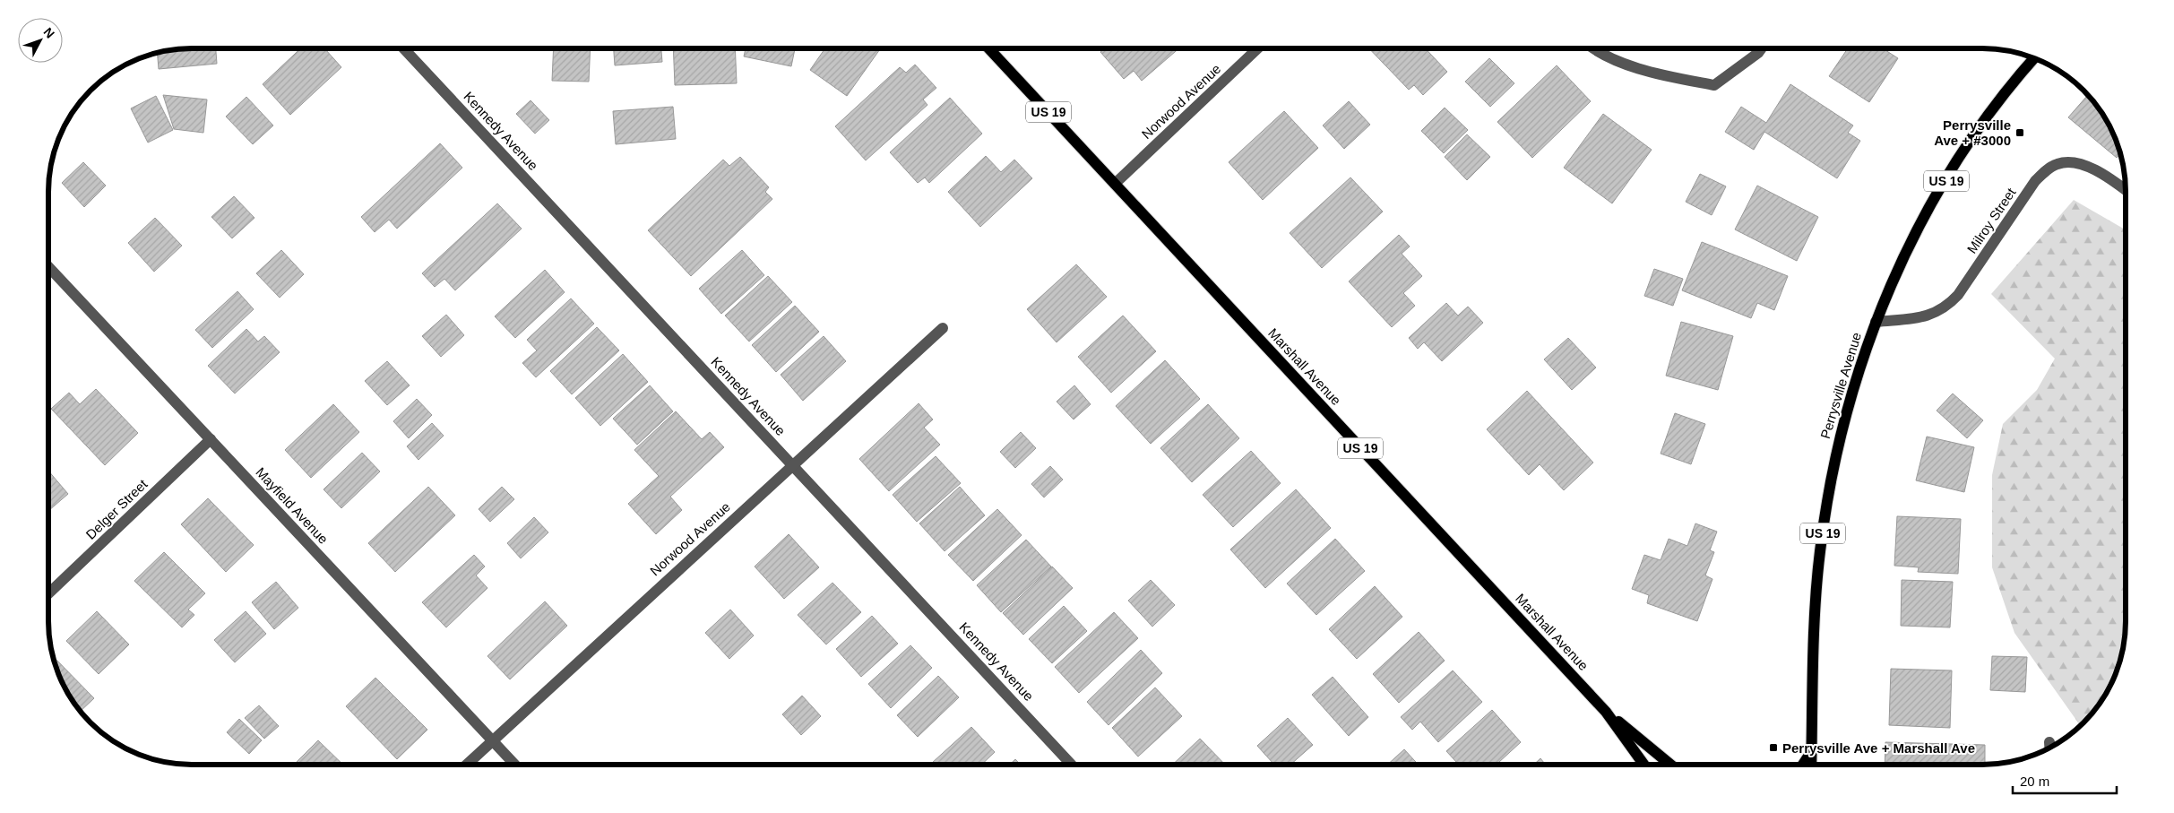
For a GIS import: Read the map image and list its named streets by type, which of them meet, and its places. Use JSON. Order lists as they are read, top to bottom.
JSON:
{
  "streets": {
    "main road": ["US 19", "Marshall Avenue", "Perrysville Avenue"],
    "street": [
      "Norwood Avenue",
      "Kennedy Avenue",
      "Milroy Street",
      "Mayfield Avenue",
      "Delger Street"
    ]
  },
  "crossings": [
    ["Norwood Avenue", "Kennedy Avenue"],
    ["Norwood Avenue", "Marshall Avenue"],
    ["Norwood Avenue", "Mayfield Avenue"],
    ["Milroy Street", "Perrysville Avenue"],
    ["Mayfield Avenue", "Delger Street"]
  ],
  "places": {
    "transit": ["Perrysville Ave + #3000", "Perrysville Ave + Marshall Ave"]
  },
  "scale_bar": "20 m",
  "north": "top right"
}
